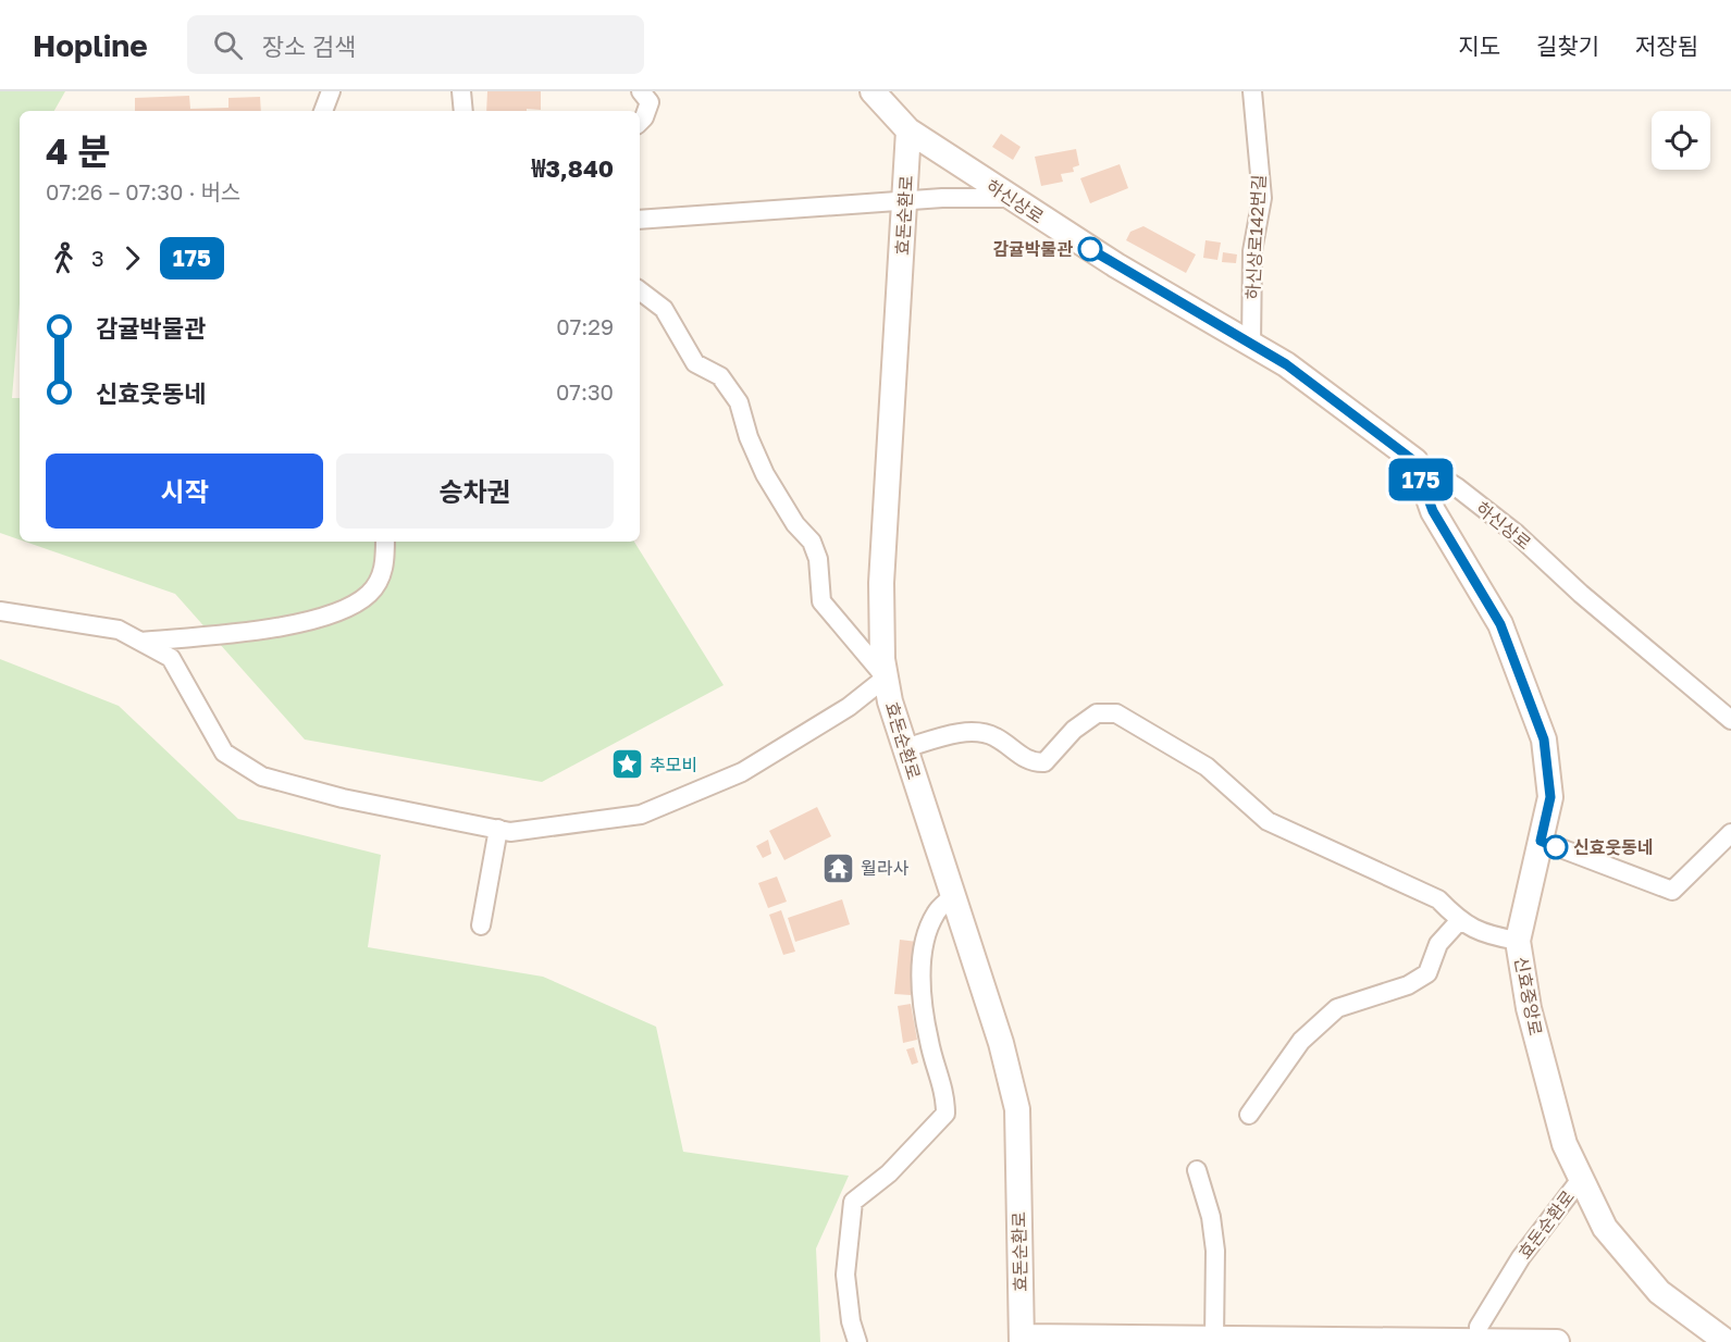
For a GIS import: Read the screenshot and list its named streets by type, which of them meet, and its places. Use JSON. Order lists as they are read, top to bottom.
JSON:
{
  "streets": {
    "street": [
      "하신상로",
      "효돈순환로",
      "하신상로142번길",
      "신효중앙로"
    ]
  },
  "crossings": [
    ["하신상로", "효돈순환로"],
    ["하신상로", "하신상로142번길"],
    ["하신상로", "신효중앙로"],
    ["효돈순환로", "신효중앙로"]
  ],
  "places": {
    "other": ["감귤박물관", "신효웃동네"],
    "place": ["추모비"],
    "temple": ["월라사"]
  },
  "lines": ["bus line 175"],
  "page": {
    "header": "Hopline",
    "search": "장소 검색",
    "nav": ["지도", "길찾기", "저장됨"],
    "on_map": "175",
    "heading": ["4 분", "07:26 – 07:30 · 버스", "₩3,840"],
    "legs": ["3", "175"],
    "list": [
      {
        "name": "감귤박물관",
        "value": "07:29"
      },
      {
        "name": "신효웃동네",
        "value": "07:30"
      }
    ],
    "buttons": ["시작", "승차권"]
  }
}
